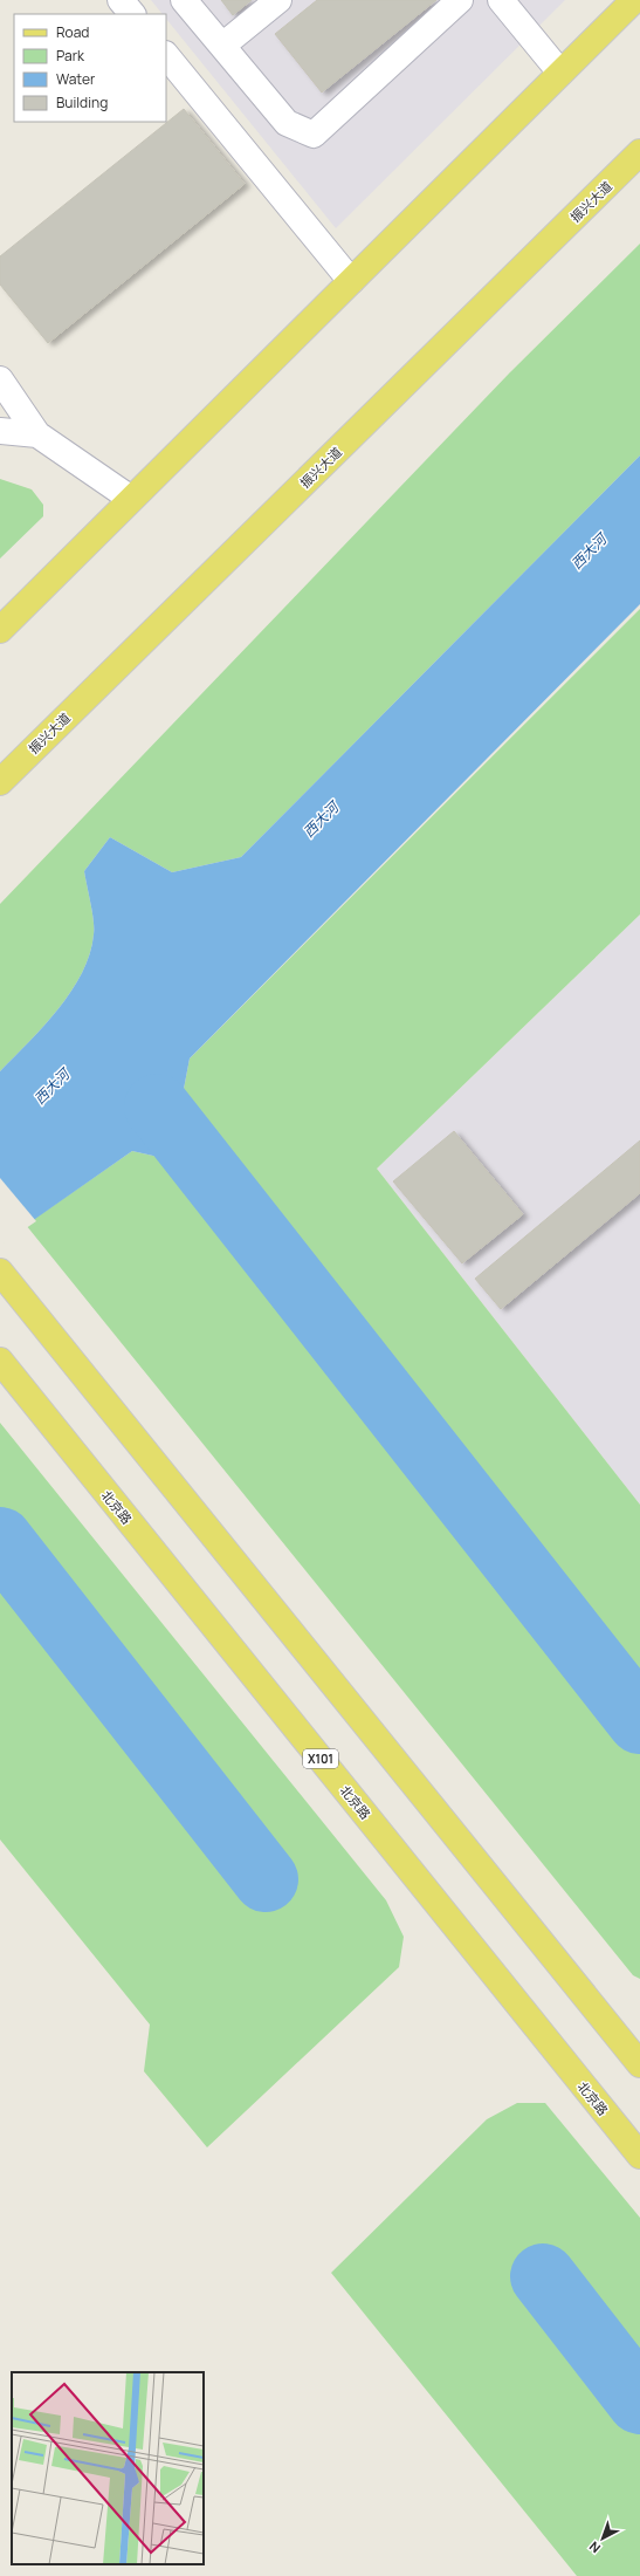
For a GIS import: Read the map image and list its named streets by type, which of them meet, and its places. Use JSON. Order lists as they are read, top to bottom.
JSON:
{
  "streets": {
    "main road": ["振兴大道", "北京路", "X101"]
  },
  "water": ["西大河"],
  "legend": [
    "Road",
    "Park",
    "Water",
    "Building"
  ],
  "north": "bottom left"
}
